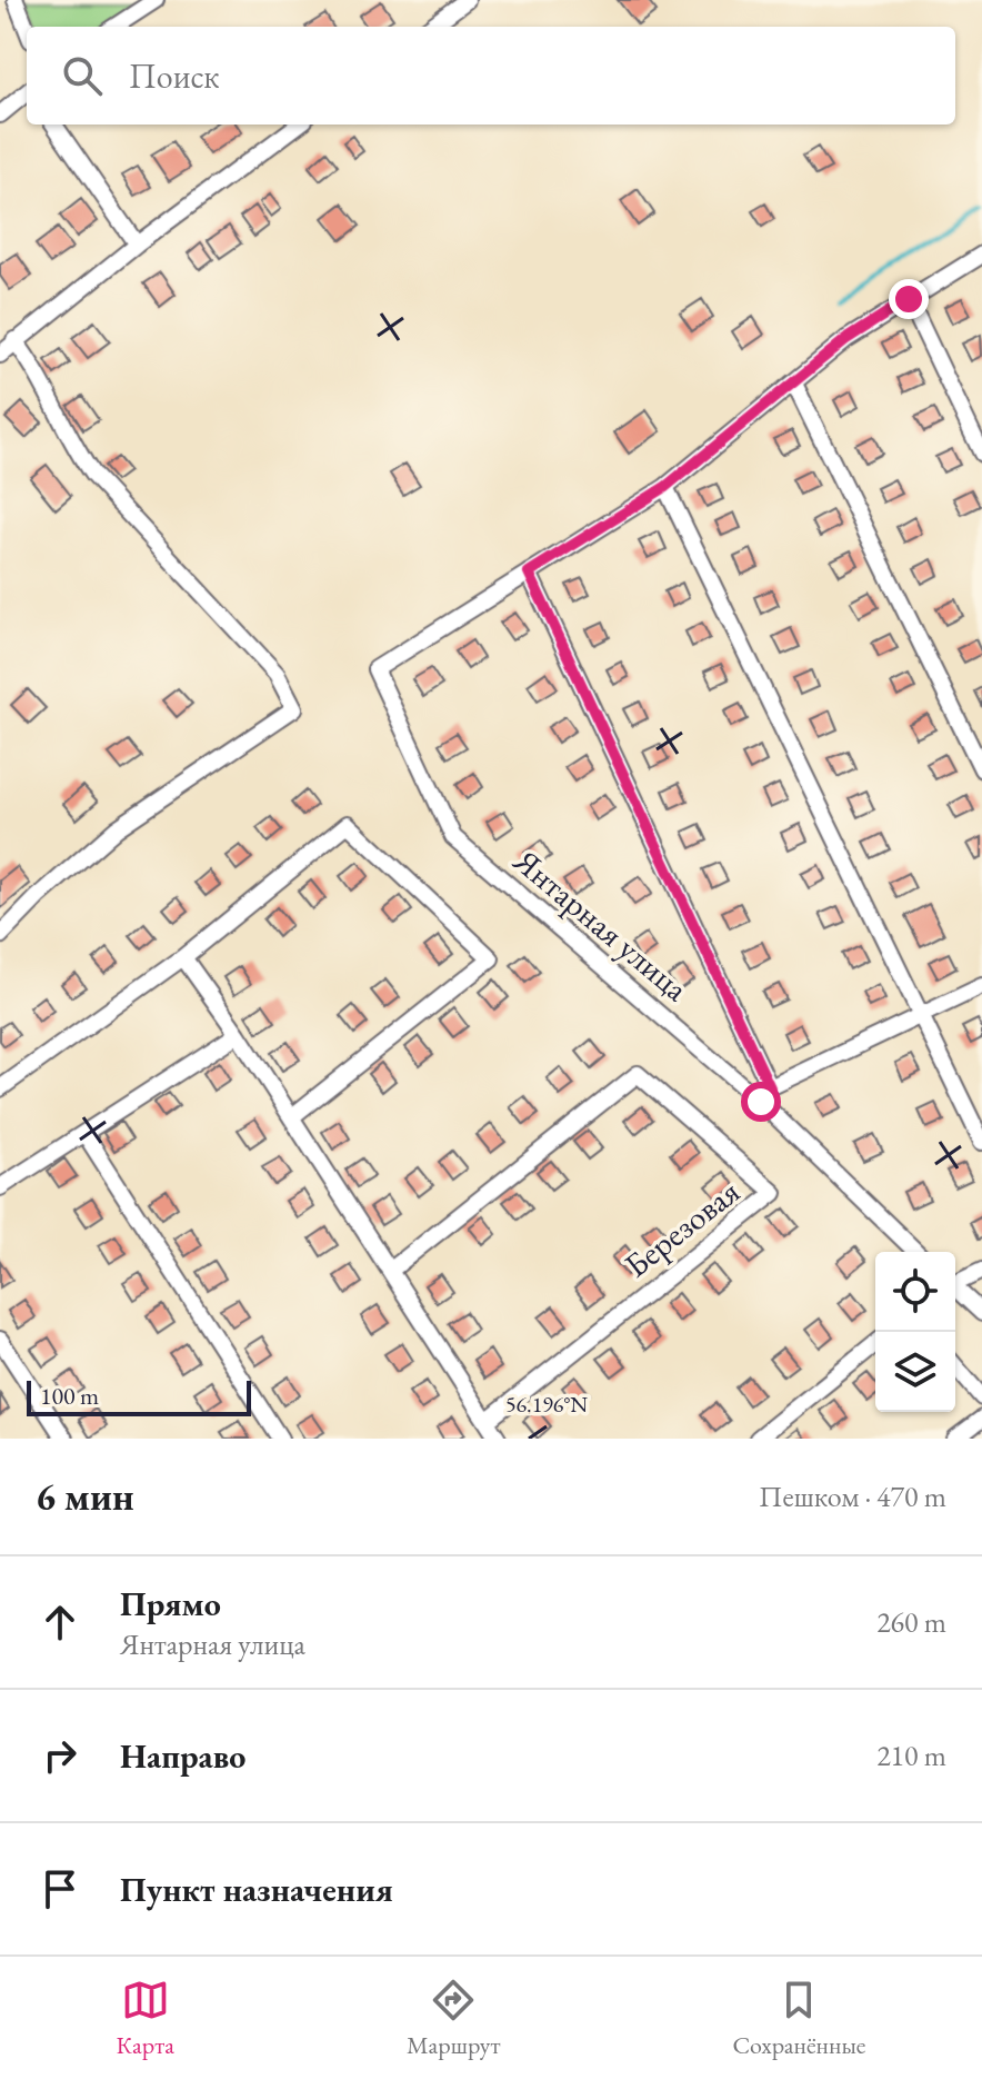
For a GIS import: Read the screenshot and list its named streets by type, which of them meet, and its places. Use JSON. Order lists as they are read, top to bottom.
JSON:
{
  "streets": {
    "street": ["Янтарная улица", "Березовая"]
  },
  "scale_bar": "100 m",
  "page": {
    "search": "Поиск",
    "scale": "100 m",
    "heading": ["6 мин", "Пешком · 470 m"],
    "list": [
      ["Прямо", "Янтарная улица", "260 m"],
      ["Направо", "210 m"],
      "Пункт назначения"
    ],
    "nav": ["Карта", "Маршрут", "Сохранённые"]
  },
  "coordinates": ["56.196°N"]
}
